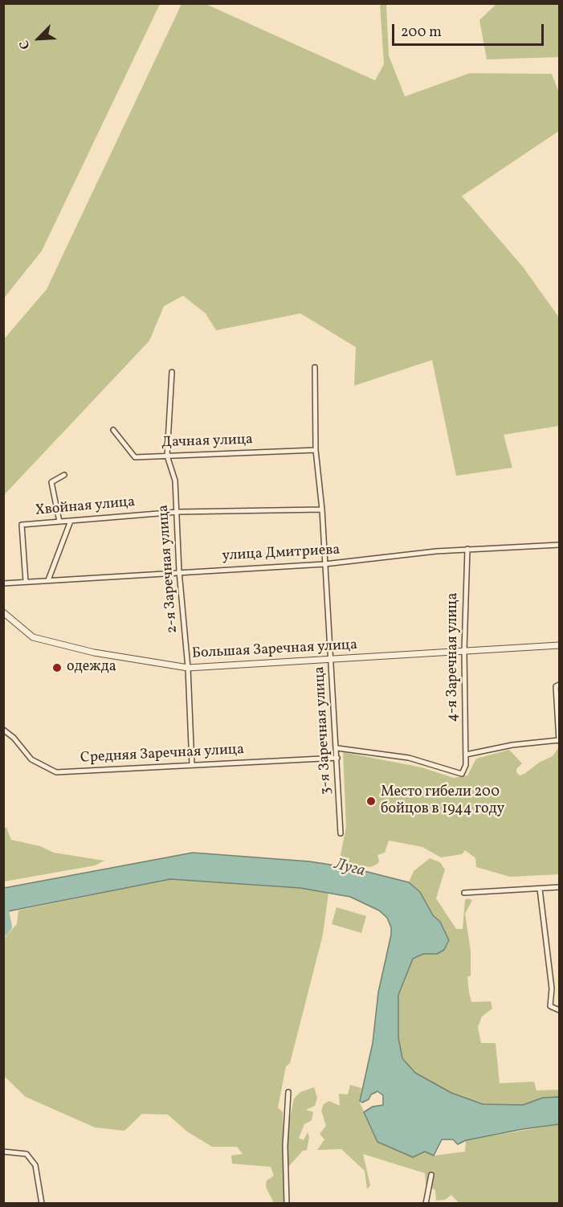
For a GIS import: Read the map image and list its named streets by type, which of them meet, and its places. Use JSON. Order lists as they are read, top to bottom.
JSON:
{
  "streets": {
    "street": [
      "Дачная улица",
      "Хвойная улица",
      "улица Дмитриева",
      "2-я Заречная улица",
      "Большая Заречная улица",
      "4-я Заречная улица",
      "3-я Заречная улица",
      "Средняя Заречная улица"
    ]
  },
  "crossings": [
    ["Дачная улица", "2-я Заречная улица"],
    ["Дачная улица", "3-я Заречная улица"],
    ["Хвойная улица", "улица Дмитриева"],
    ["Хвойная улица", "2-я Заречная улица"],
    ["Хвойная улица", "3-я Заречная улица"],
    ["улица Дмитриева", "2-я Заречная улица"],
    ["улица Дмитриева", "4-я Заречная улица"],
    ["улица Дмитриева", "3-я Заречная улица"],
    ["2-я Заречная улица", "Большая Заречная улица"],
    ["2-я Заречная улица", "Средняя Заречная улица"],
    ["Большая Заречная улица", "4-я Заречная улица"],
    ["Большая Заречная улица", "3-я Заречная улица"],
    ["4-я Заречная улица", "3-я Заречная улица"],
    ["3-я Заречная улица", "Средняя Заречная улица"]
  ],
  "water": ["Луга"],
  "places": ["одежда", "Место гибели 200 бойцов в 1944 году"],
  "scale_bar": "200 m",
  "north": "bottom left"
}
